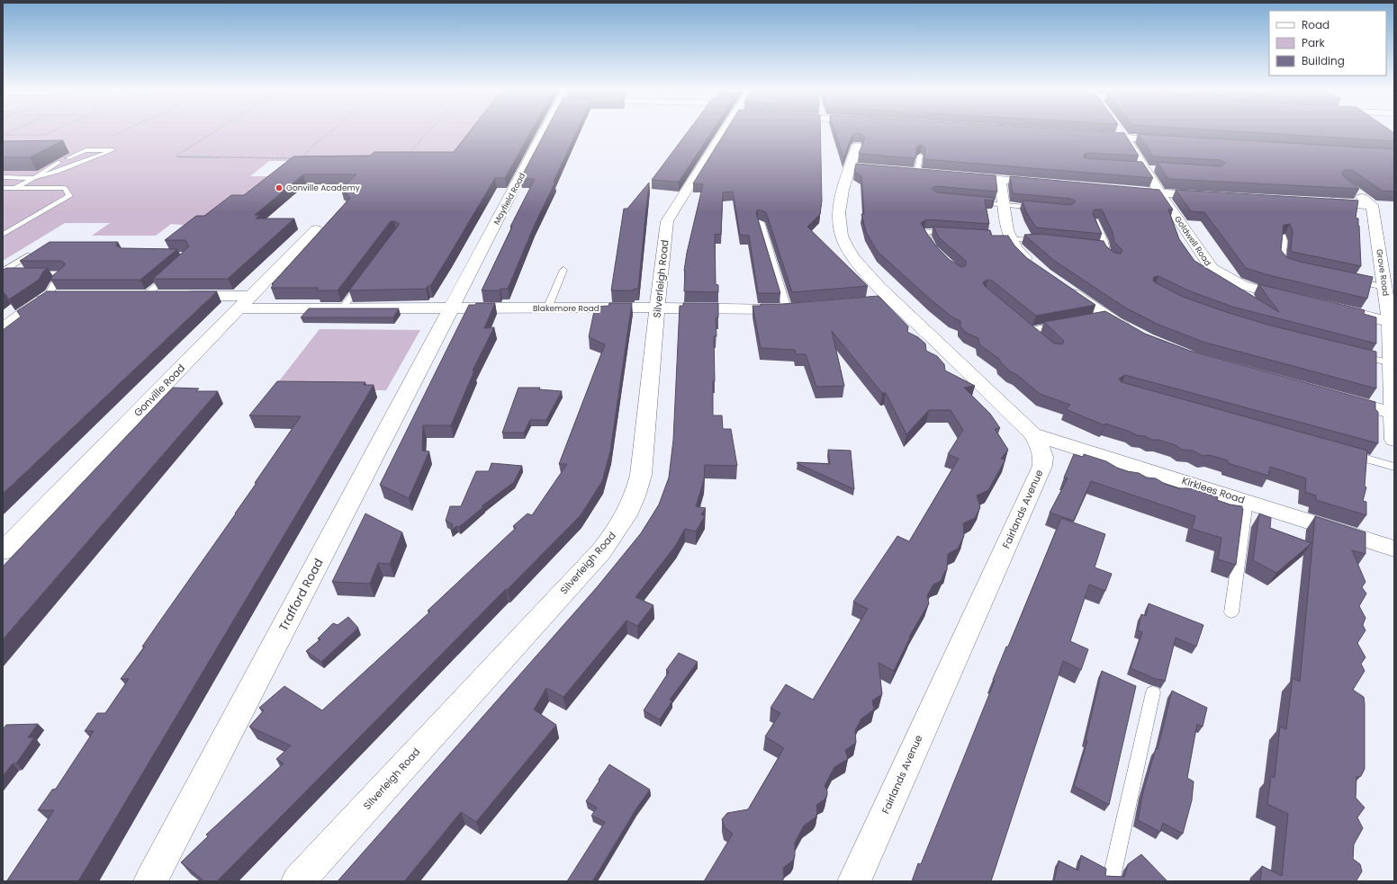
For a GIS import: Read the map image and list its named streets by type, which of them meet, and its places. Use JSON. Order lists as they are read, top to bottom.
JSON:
{
  "streets": {
    "street": [
      "Mayfield Road",
      "Goldwell Road",
      "Grove Road",
      "Silverleigh Road",
      "Blakemore Road",
      "Gonville Road",
      "Kirklees Road",
      "Fairlands Avenue",
      "Trafford Road"
    ]
  },
  "crossings": [
    ["Mayfield Road", "Blakemore Road"],
    ["Mayfield Road", "Trafford Road"],
    ["Silverleigh Road", "Blakemore Road"],
    ["Blakemore Road", "Gonville Road"],
    ["Blakemore Road", "Trafford Road"],
    ["Kirklees Road", "Fairlands Avenue"]
  ],
  "places": ["Gonville Academy"],
  "legend": ["Road", "Park", "Building"]
}
